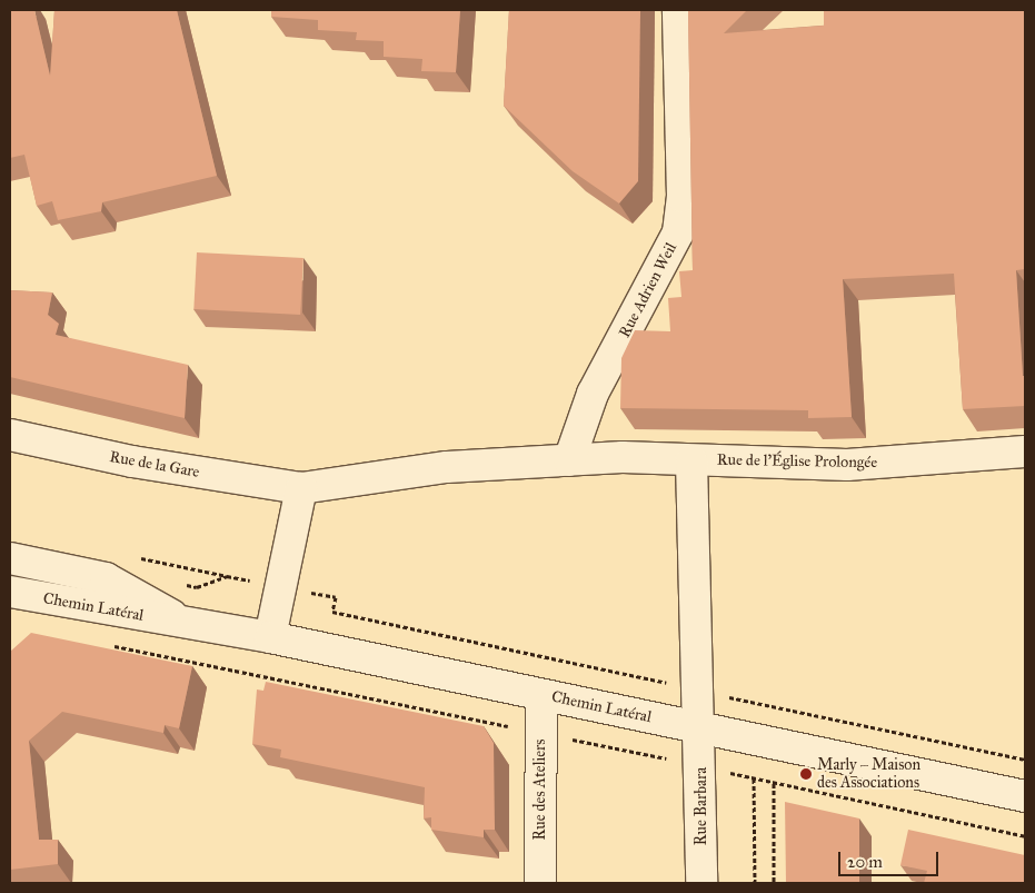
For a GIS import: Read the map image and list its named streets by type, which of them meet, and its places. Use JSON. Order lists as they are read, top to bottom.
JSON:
{
  "streets": {
    "street": [
      "Rue Adrien Weil",
      "Rue de l'Église Prolongée",
      "Rue de la Gare",
      "Chemin Latéral",
      "Rue des Ateliers",
      "Rue Barbara"
    ]
  },
  "crossings": [
    ["Rue Adrien Weil", "Rue de l'Église Prolongée"],
    ["Rue Adrien Weil", "Rue de la Gare"],
    ["Rue de l'Église Prolongée", "Rue de la Gare"],
    ["Rue de l'Église Prolongée", "Rue Barbara"],
    ["Chemin Latéral", "Rue des Ateliers"],
    ["Chemin Latéral", "Rue Barbara"]
  ],
  "places": ["Marly – Maison des Associations"],
  "scale_bar": "20 m"
}
